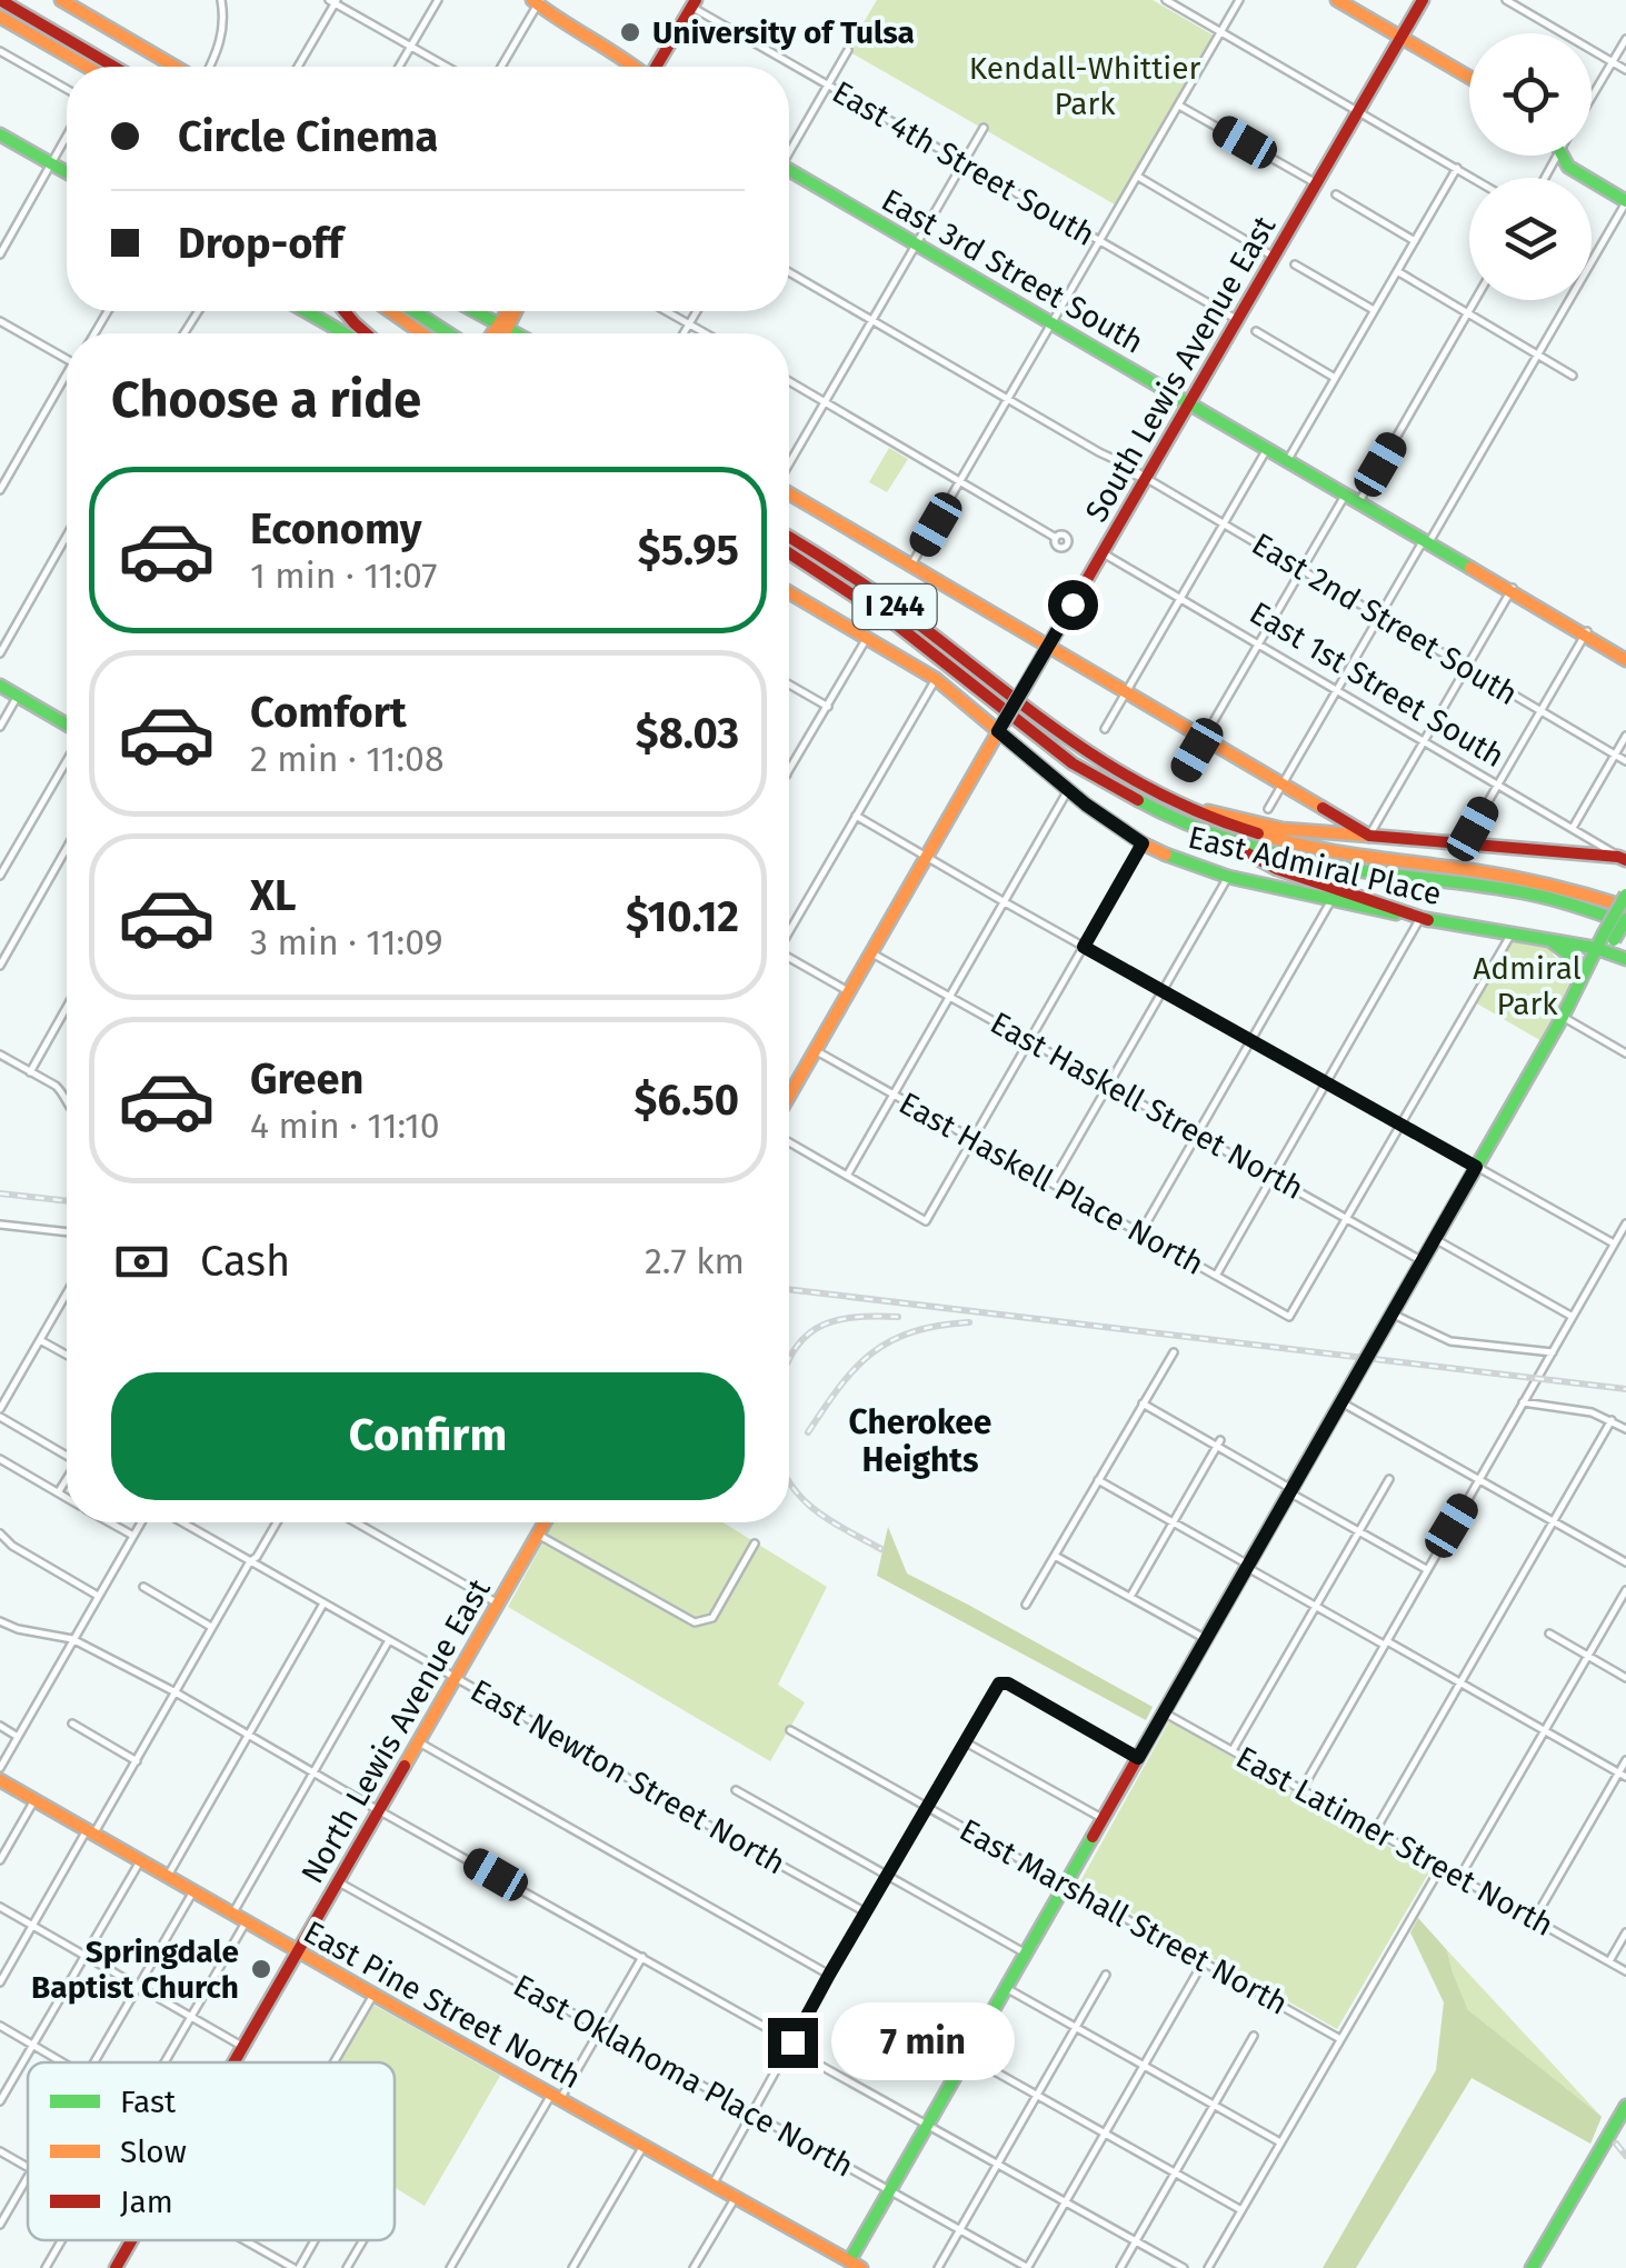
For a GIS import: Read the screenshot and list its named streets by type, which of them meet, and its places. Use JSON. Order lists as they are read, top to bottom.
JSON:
{
  "streets": {
    "main road": [
      "East 3rd Street South",
      "South Lewis Avenue East",
      "I 244",
      "East Admiral Place",
      "North Lewis Avenue East",
      "East Pine Street North"
    ],
    "street": [
      "East 4th Street South",
      "East 2nd Street South",
      "East 1st Street South",
      "East Haskell Street North",
      "East Haskell Place North",
      "East Newton Street North",
      "East Latimer Street North",
      "East Marshall Street North",
      "East Oklahoma Place North"
    ]
  },
  "crossings": [
    ["East 4th Street South", "South Lewis Avenue East"],
    ["East 3rd Street South", "South Lewis Avenue East"],
    ["South Lewis Avenue East", "East 2nd Street South"],
    ["South Lewis Avenue East", "East 1st Street South"],
    ["East Haskell Street North", "East Haskell Place North"],
    ["North Lewis Avenue East", "East Newton Street North"],
    ["North Lewis Avenue East", "East Pine Street North"],
    ["North Lewis Avenue East", "East Oklahoma Place North"]
  ],
  "districts": ["Cherokee Heights"],
  "parks": ["Kendall-Whittier Park", "Admiral Park"],
  "places": ["University of Tulsa", "Springdale Baptist Church"],
  "legend": ["Fast", "Slow", "Jam"],
  "page": {
    "banner": ["Circle Cinema", "Drop-off"],
    "heading": "Choose a ride",
    "list": [
      {
        "name": "Economy",
        "note": "1 min · 11:07",
        "value": "$5.95"
      },
      {
        "name": "Comfort",
        "note": "2 min · 11:08",
        "value": "$8.03"
      },
      {
        "name": "XL",
        "note": "3 min · 11:09",
        "value": "$10.12"
      },
      {
        "name": "Green",
        "note": "4 min · 11:10",
        "value": "$6.50"
      }
    ],
    "pay": ["Cash", "2.7 km"],
    "buttons": "Confirm",
    "bubble": "7 min"
  }
}
